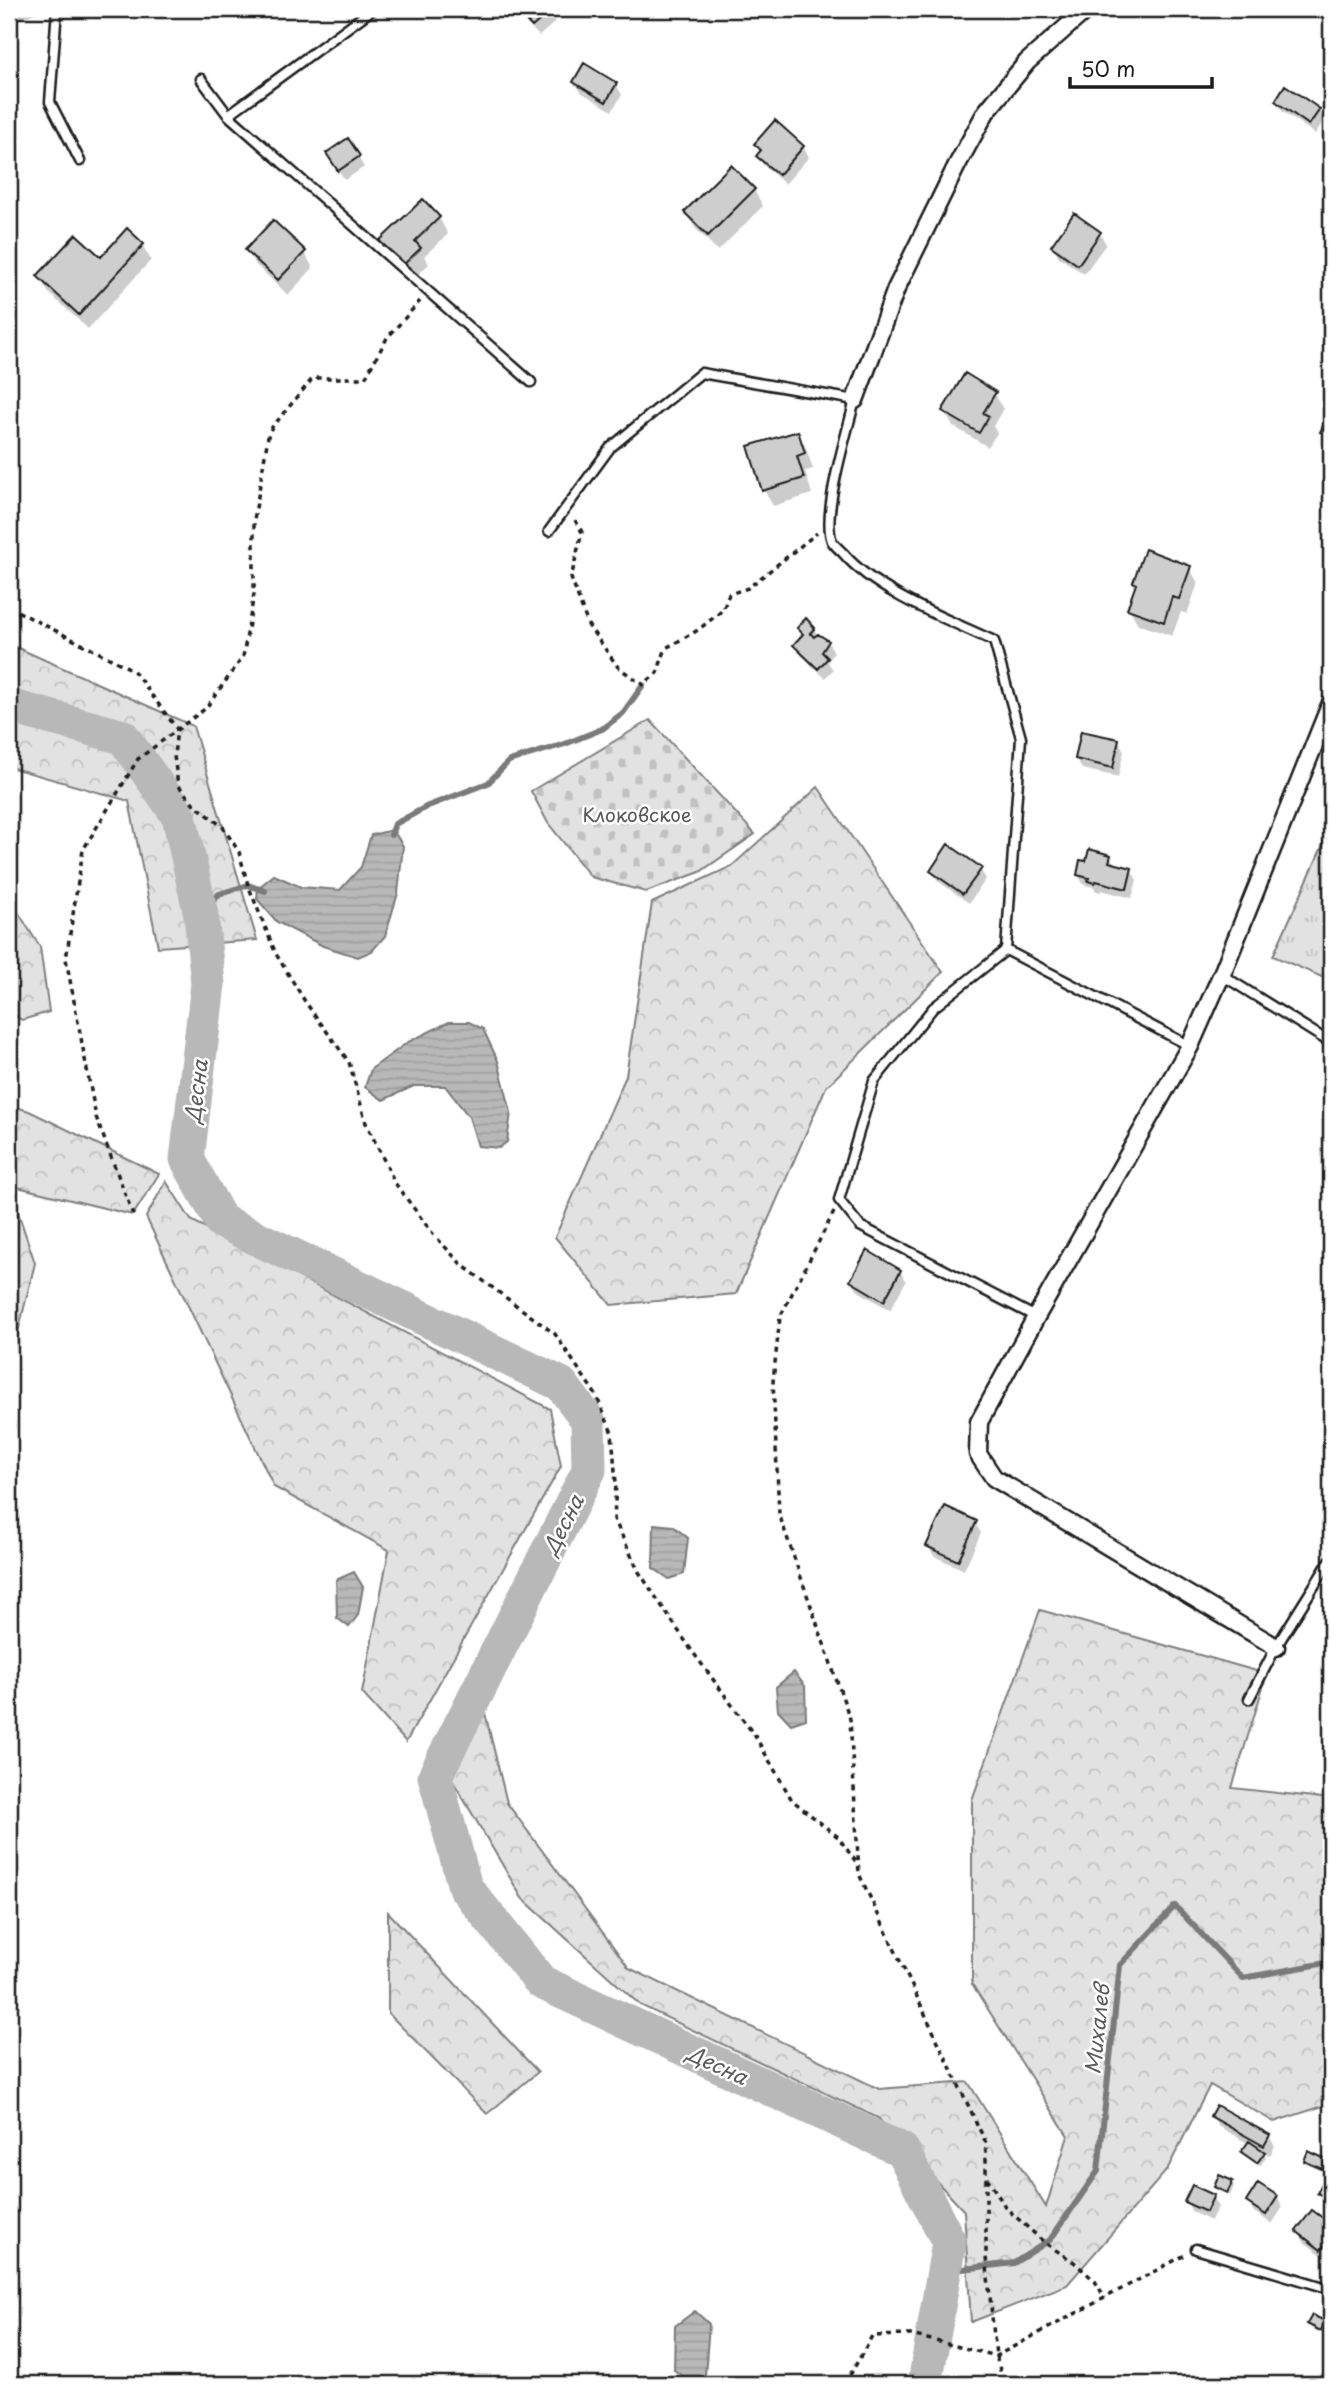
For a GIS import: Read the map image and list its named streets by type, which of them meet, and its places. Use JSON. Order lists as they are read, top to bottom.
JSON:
{
  "water": ["Десна", "Михалев"],
  "parks": ["Клоковское"],
  "scale_bar": "50 m"
}
